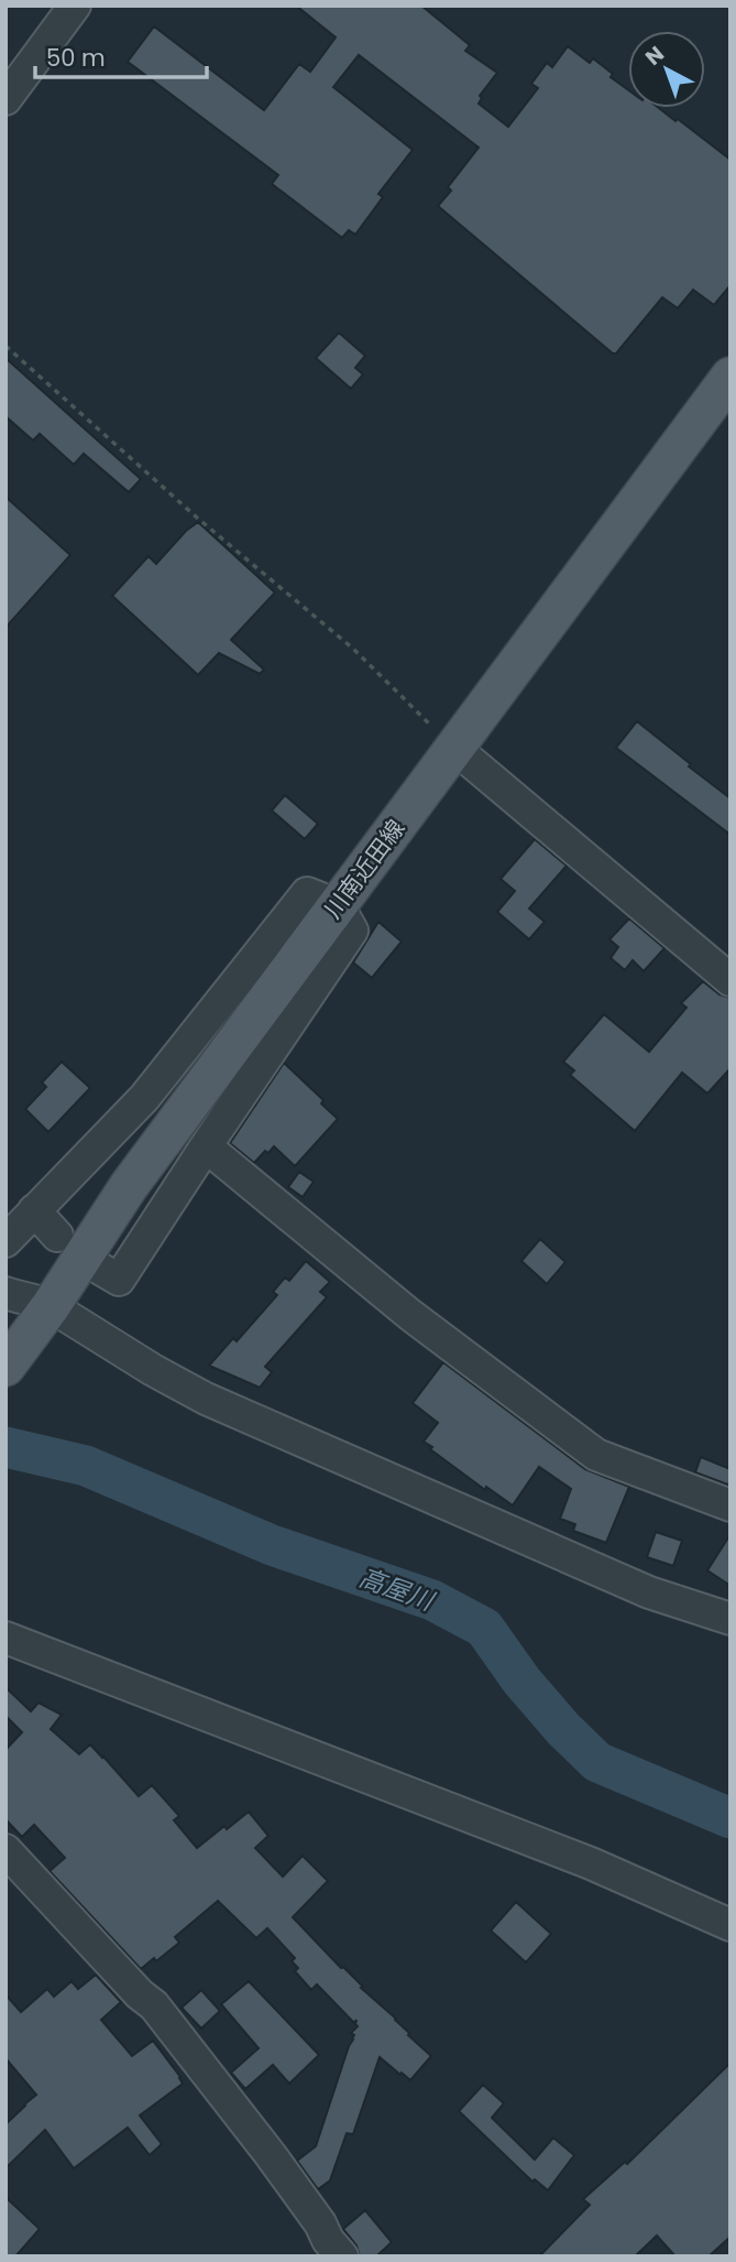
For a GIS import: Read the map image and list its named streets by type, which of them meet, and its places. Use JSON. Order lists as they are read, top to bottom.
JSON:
{
  "streets": {
    "main road": ["川南近田線"]
  },
  "water": ["高屋川"],
  "scale_bar": "50 m",
  "north": "top left"
}
